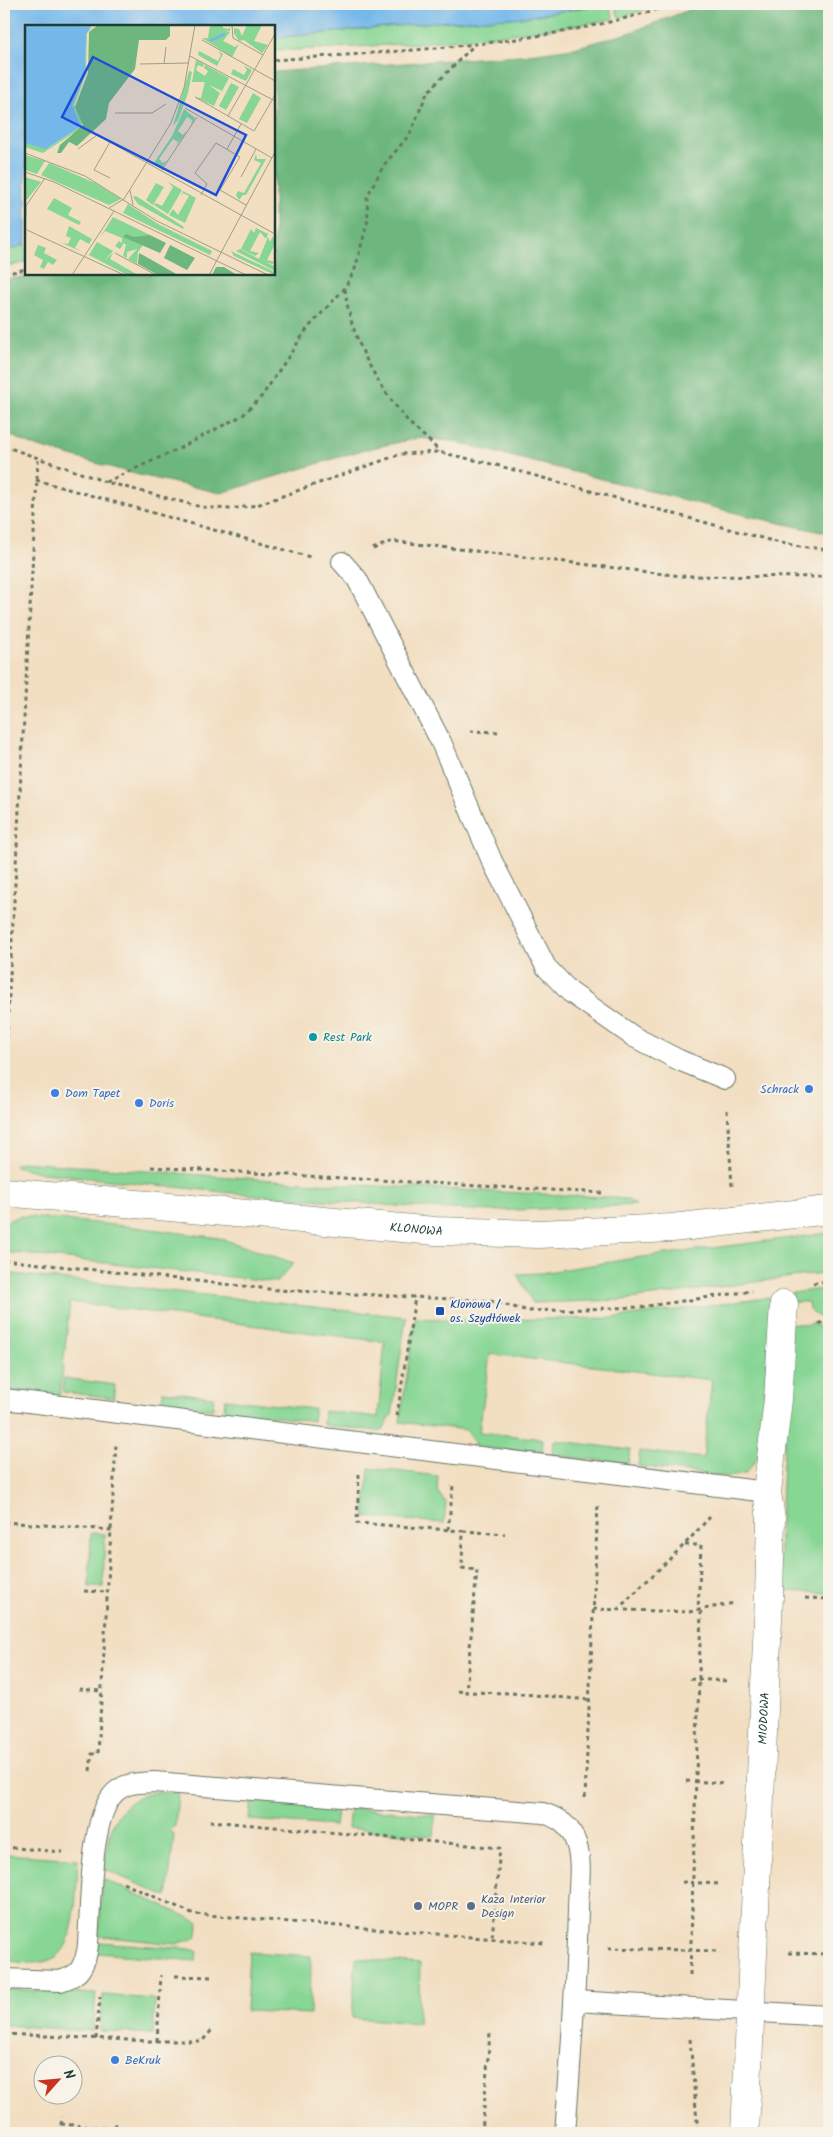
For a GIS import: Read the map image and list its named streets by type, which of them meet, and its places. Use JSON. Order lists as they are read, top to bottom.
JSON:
{
  "streets": {
    "street": ["KLONOWA", "MIODOWA"]
  },
  "places": {
    "other": [
      "Rest Park",
      "Schrack",
      "Dom Tapet",
      "Doris",
      "MOPR",
      "Kaza Interior Design",
      "BeKruk"
    ],
    "transit": ["Klonowa / os. Szydłówek"]
  },
  "north": "top right"
}
